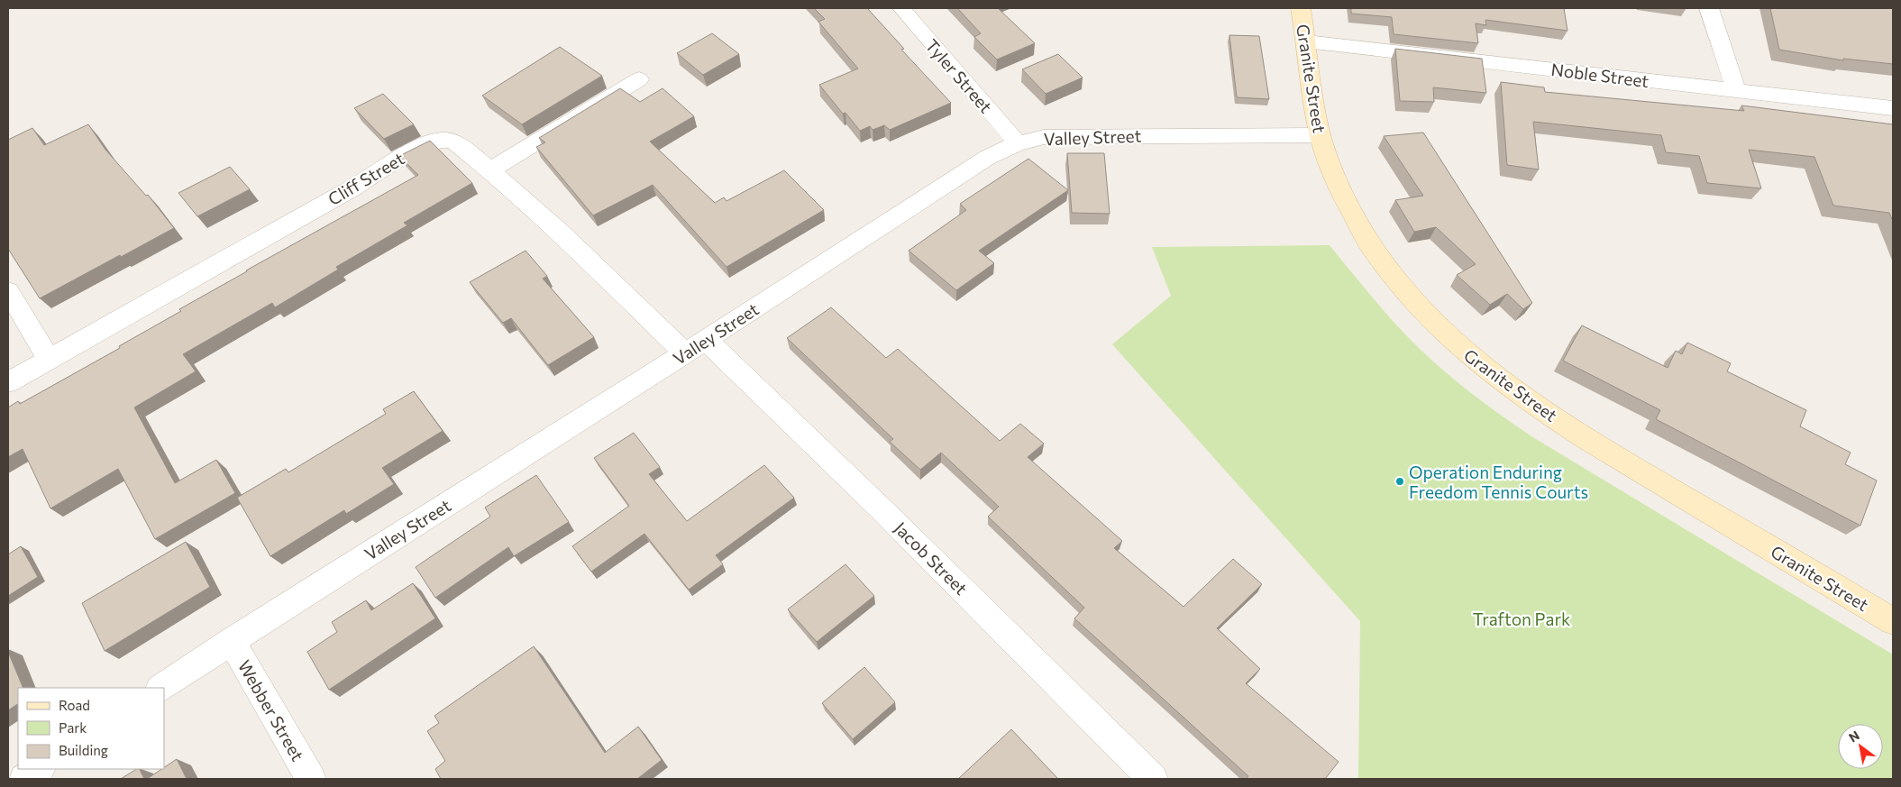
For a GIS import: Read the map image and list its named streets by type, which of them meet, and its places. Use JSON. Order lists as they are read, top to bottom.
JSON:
{
  "streets": {
    "street": [
      "Noble Street",
      "Tyler Street",
      "Granite Street",
      "Valley Street",
      "Cliff Street",
      "Jacob Street",
      "Webber Street"
    ]
  },
  "crossings": [
    ["Noble Street", "Granite Street"],
    ["Tyler Street", "Valley Street"],
    ["Granite Street", "Valley Street"],
    ["Valley Street", "Cliff Street"],
    ["Valley Street", "Jacob Street"],
    ["Valley Street", "Webber Street"],
    ["Cliff Street", "Jacob Street"]
  ],
  "parks": ["Trafton Park"],
  "places": ["Operation Enduring Freedom Tennis Courts"],
  "legend": ["Road", "Park", "Building"],
  "north": "top left"
}
